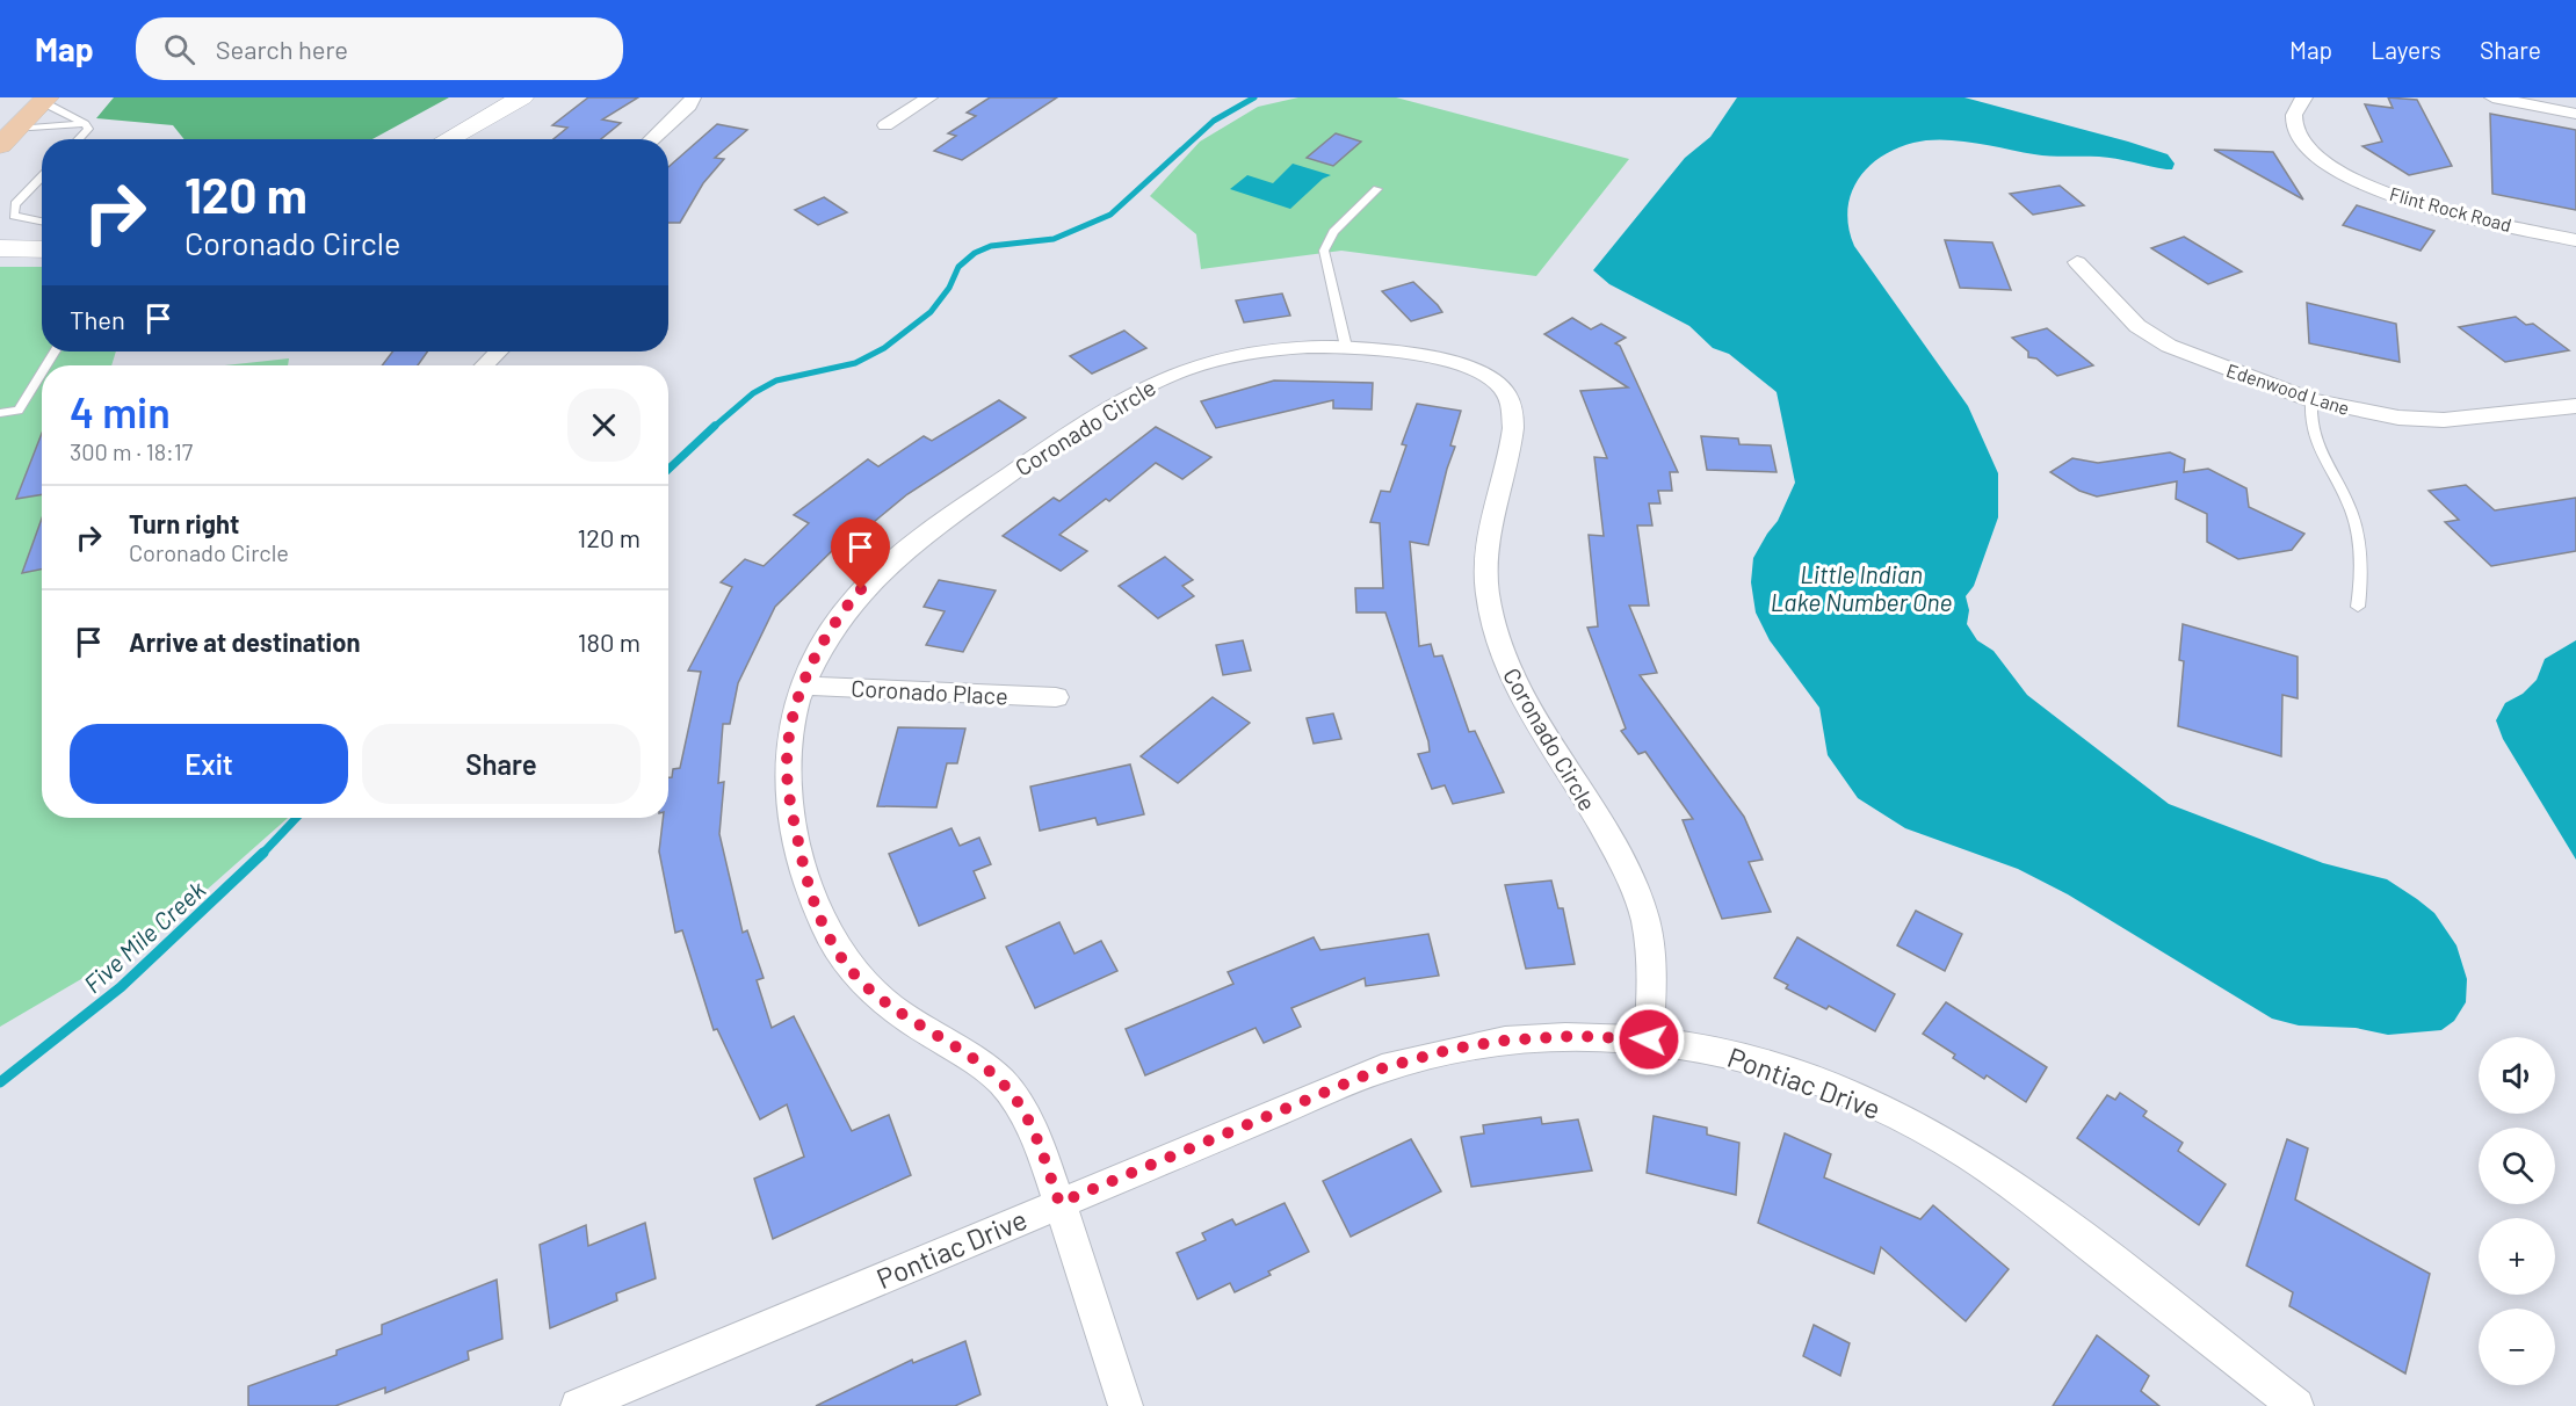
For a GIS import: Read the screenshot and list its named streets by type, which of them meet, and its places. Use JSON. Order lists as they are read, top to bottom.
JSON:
{
  "streets": {
    "street": [
      "Flint Rock Road",
      "Edenwood Lane",
      "Coronado Circle",
      "Coronado Place",
      "Pontiac Drive"
    ]
  },
  "crossings": [
    ["Coronado Circle", "Coronado Place"],
    ["Coronado Circle", "Pontiac Drive"]
  ],
  "water": ["Little Indian Lake Number One", "Five Mile Creek"],
  "page": {
    "header": "Map",
    "search": "Search here",
    "nav": ["Map", "Layers", "Share"],
    "turn": ["120 m", "Coronado Circle"],
    "then": "Then",
    "heading": ["4 min", "300 m · 18:17"],
    "list": [
      {
        "name": "Turn right",
        "note": "Coronado Circle",
        "value": "120 m"
      },
      {
        "name": "Arrive at destination",
        "value": "180 m"
      }
    ],
    "buttons": ["Exit", "Share"],
    "map_buttons": ["+", "−"]
  }
}
